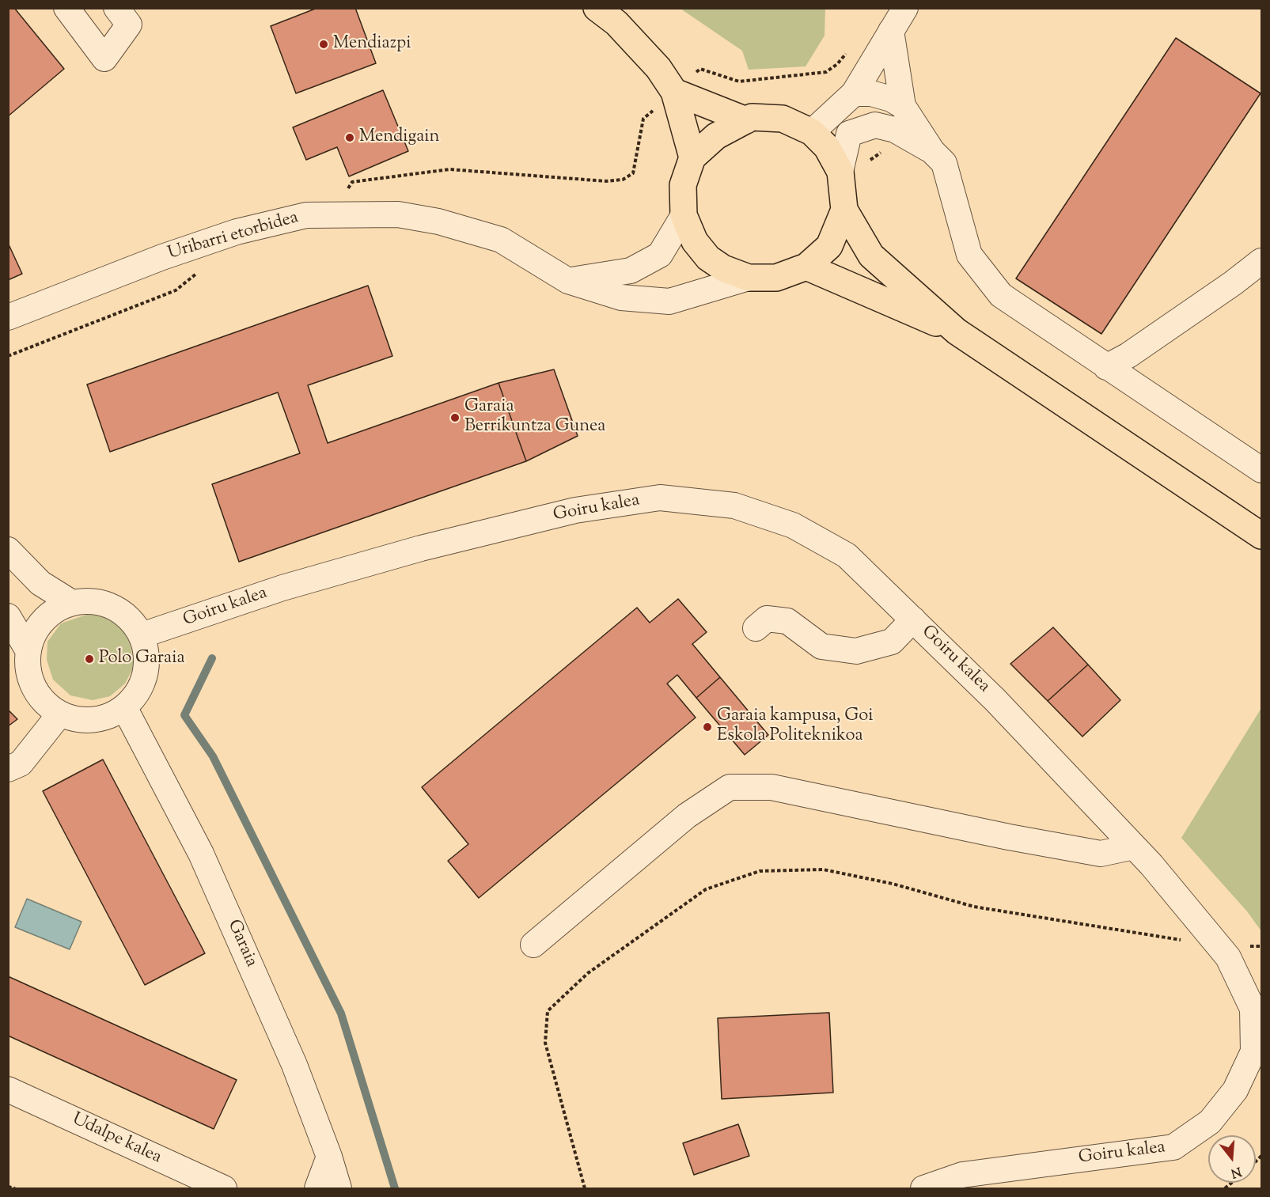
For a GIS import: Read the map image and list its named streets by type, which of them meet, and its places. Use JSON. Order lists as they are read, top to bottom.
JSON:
{
  "streets": {
    "street": [
      "Uribarri etorbidea",
      "Goiru kalea",
      "Garaia",
      "Udalpe kalea"
    ]
  },
  "crossings": [
    ["Goiru kalea", "Garaia"]
  ],
  "places": [
    "Mendiazpi",
    "Mendigain",
    "Garaia Berrikuntza Gunea",
    "Polo Garaia",
    "Garaia kampusa, Goi Eskola Politeknikoa"
  ],
  "north": "bottom"
}
